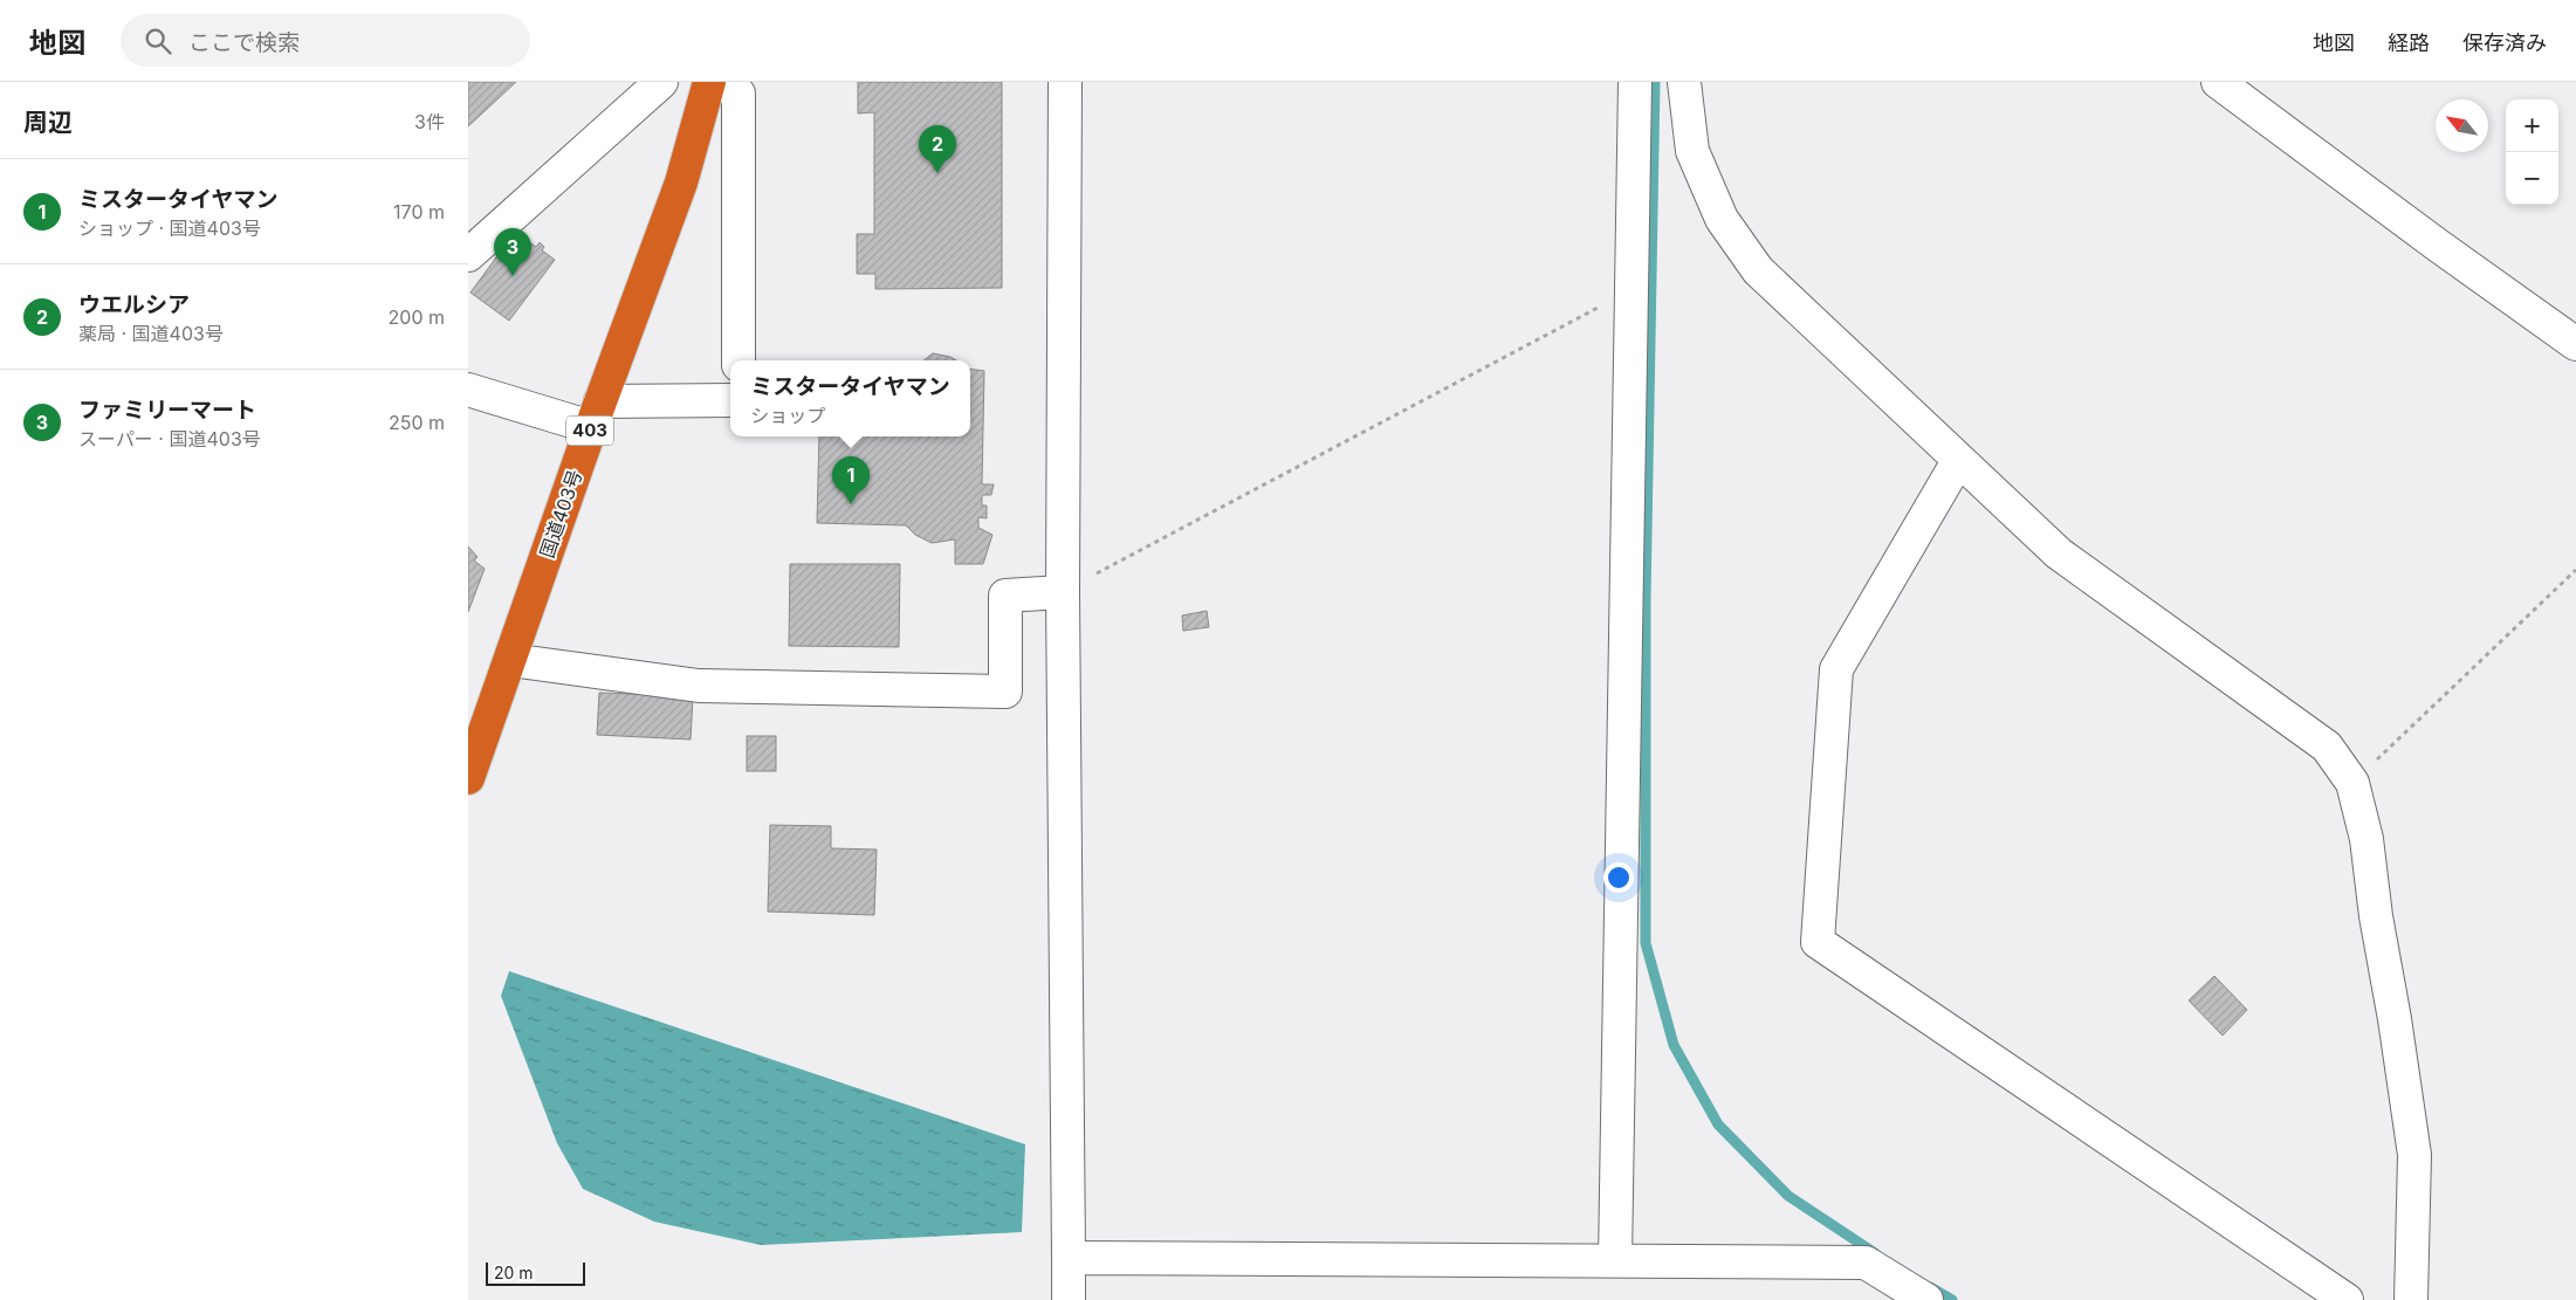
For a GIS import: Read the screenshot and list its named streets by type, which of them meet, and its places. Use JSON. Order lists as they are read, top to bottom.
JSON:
{
  "streets": {
    "highway": ["403", "国道403号"]
  },
  "scale_bar": "20 m",
  "north": "top left",
  "page": {
    "header": "地図",
    "search": "ここで検索",
    "nav": ["地図", "経路", "保存済み"],
    "heading": ["周辺", "3件"],
    "map_buttons": ["+", "−"],
    "pins": ["2", "3", "1"],
    "list": [
      {
        "mark": "1",
        "name": "ミスタータイヤマン",
        "note": "ショップ · 国道403号",
        "value": "170 m"
      },
      {
        "mark": "2",
        "name": "ウエルシア",
        "note": "薬局 · 国道403号",
        "value": "200 m"
      },
      {
        "mark": "3",
        "name": "ファミリーマート",
        "note": "スーパー · 国道403号",
        "value": "250 m"
      }
    ],
    "popup": ["ミスタータイヤマン", "ショップ"],
    "scale": "20 m"
  }
}
